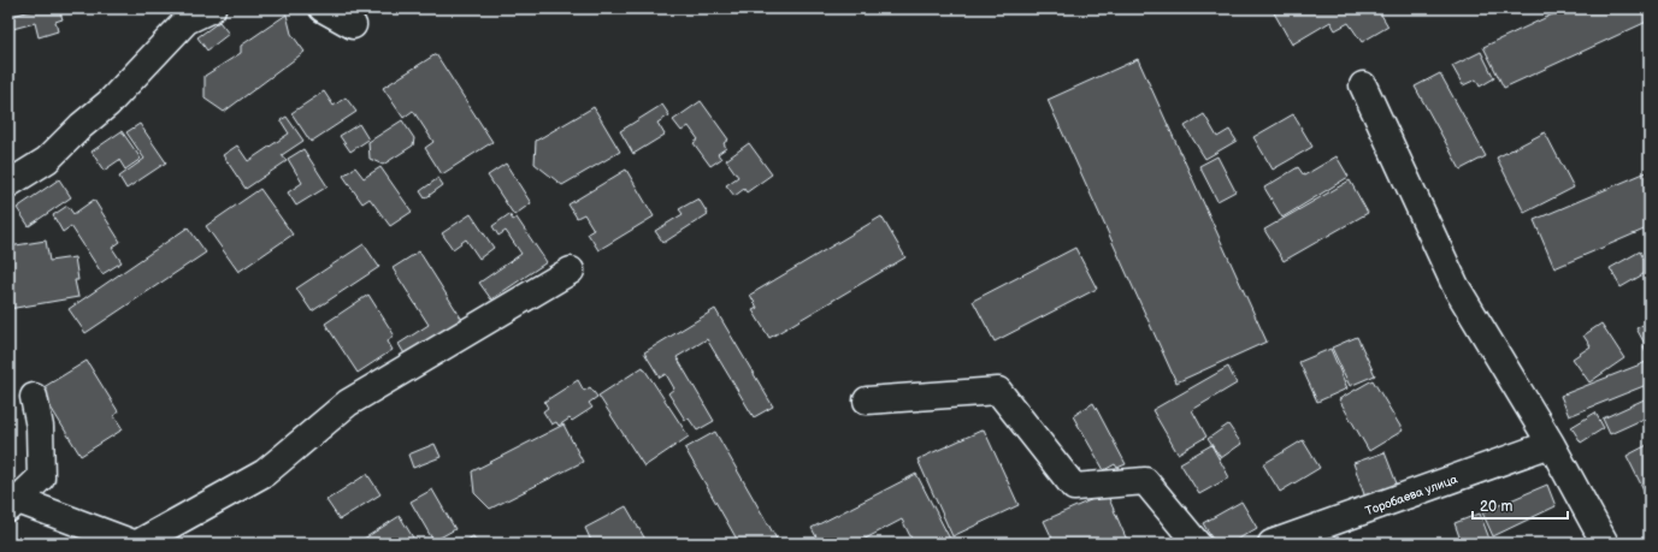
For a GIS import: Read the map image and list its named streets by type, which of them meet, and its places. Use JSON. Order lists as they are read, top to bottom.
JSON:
{
  "streets": {
    "street": ["Торобаева улица"]
  },
  "scale_bar": "20 m"
}
